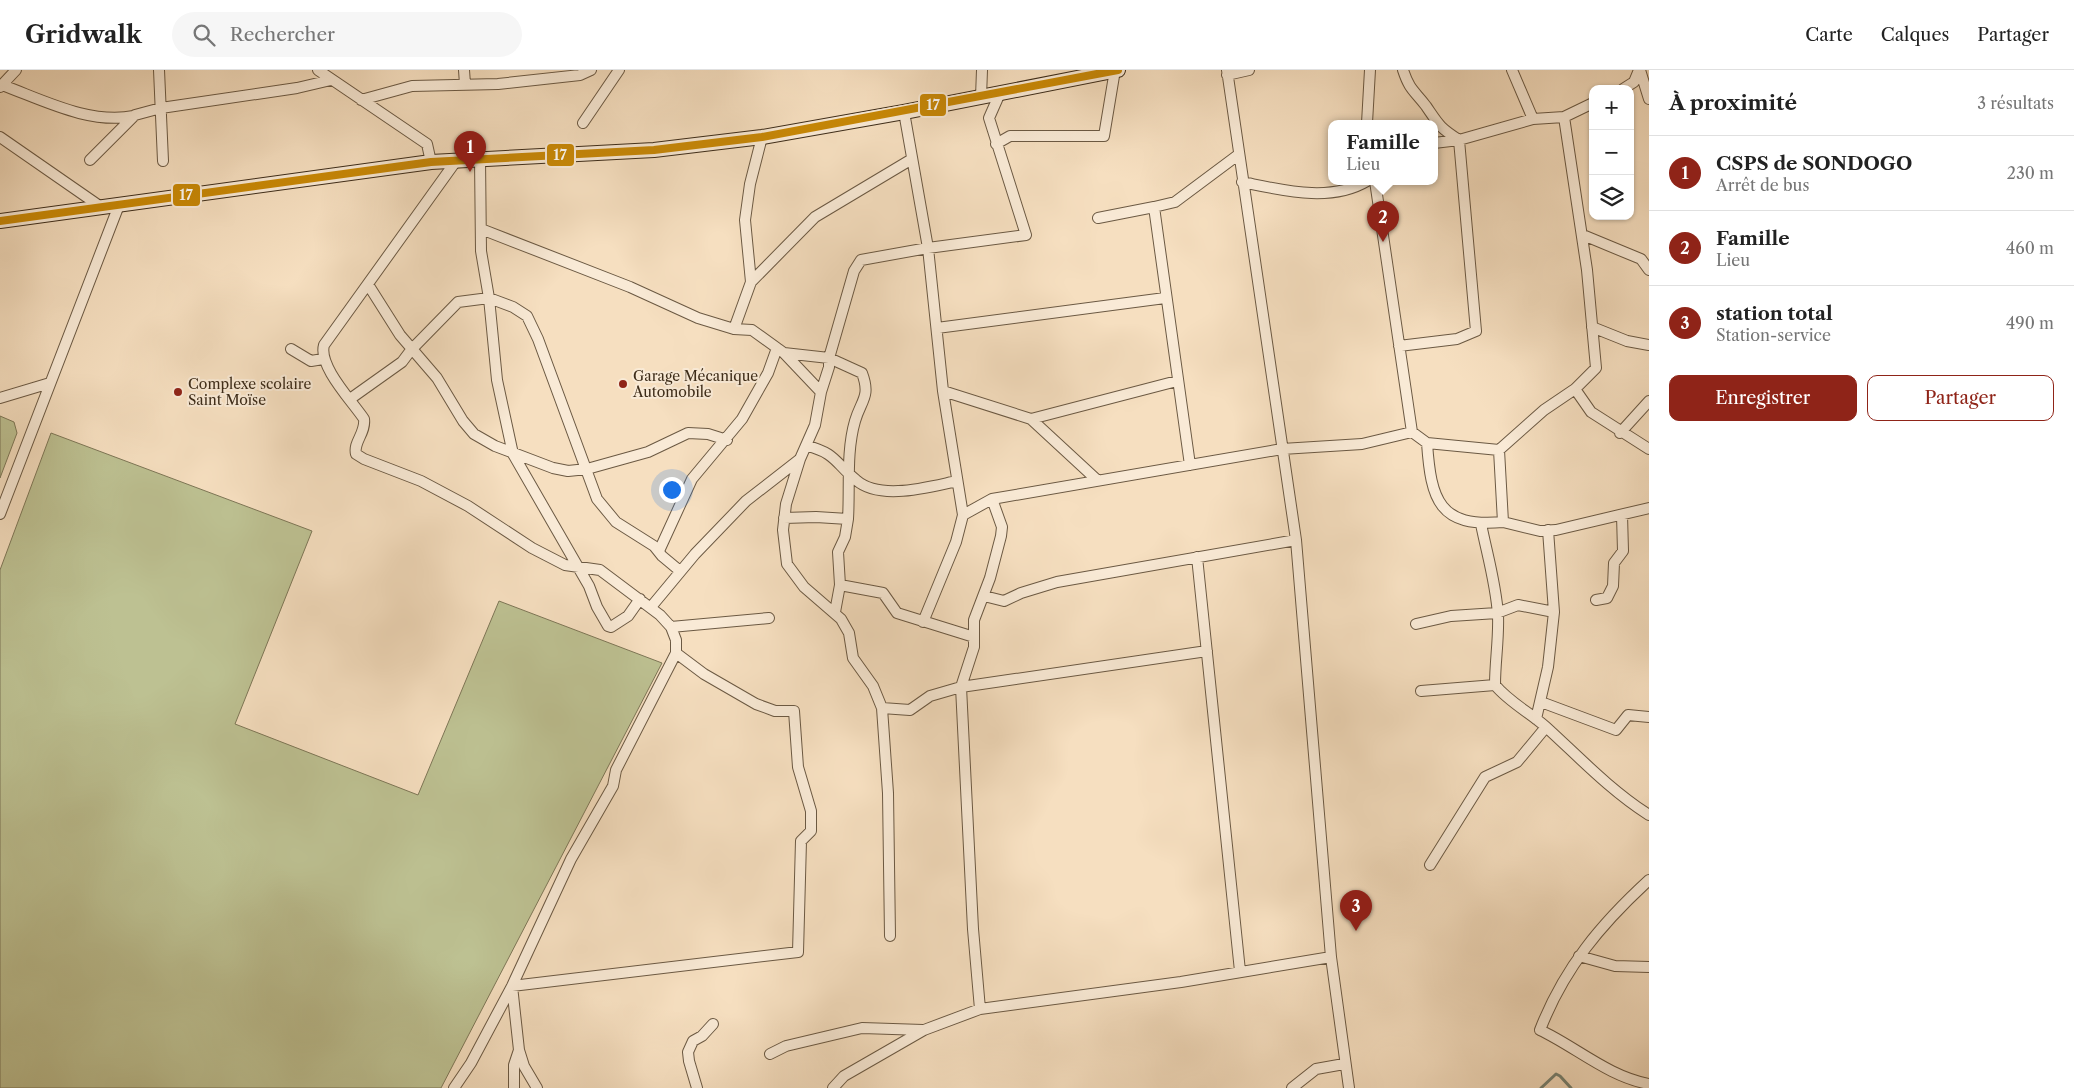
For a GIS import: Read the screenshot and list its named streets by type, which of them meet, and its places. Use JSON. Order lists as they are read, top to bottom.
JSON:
{
  "places": ["Garage Mécanique Automobile", "Complexe scolaire Saint Moïse"],
  "lines": ["transit line 17"],
  "page": {
    "header": "Gridwalk",
    "search": "Rechercher",
    "nav": ["Carte", "Calques", "Partager"],
    "heading": ["À proximité", "3 résultats"],
    "map_buttons": ["+", "−"],
    "popup": ["Famille", "Lieu"],
    "pins": ["1", "2", "3"],
    "list": [
      {
        "mark": "1",
        "name": "CSPS de SONDOGO",
        "note": "Arrêt de bus",
        "value": "230 m"
      },
      {
        "mark": "2",
        "name": "Famille",
        "note": "Lieu",
        "value": "460 m"
      },
      {
        "mark": "3",
        "name": "station total",
        "note": "Station-service",
        "value": "490 m"
      }
    ],
    "buttons": ["Enregistrer", "Partager"]
  }
}
